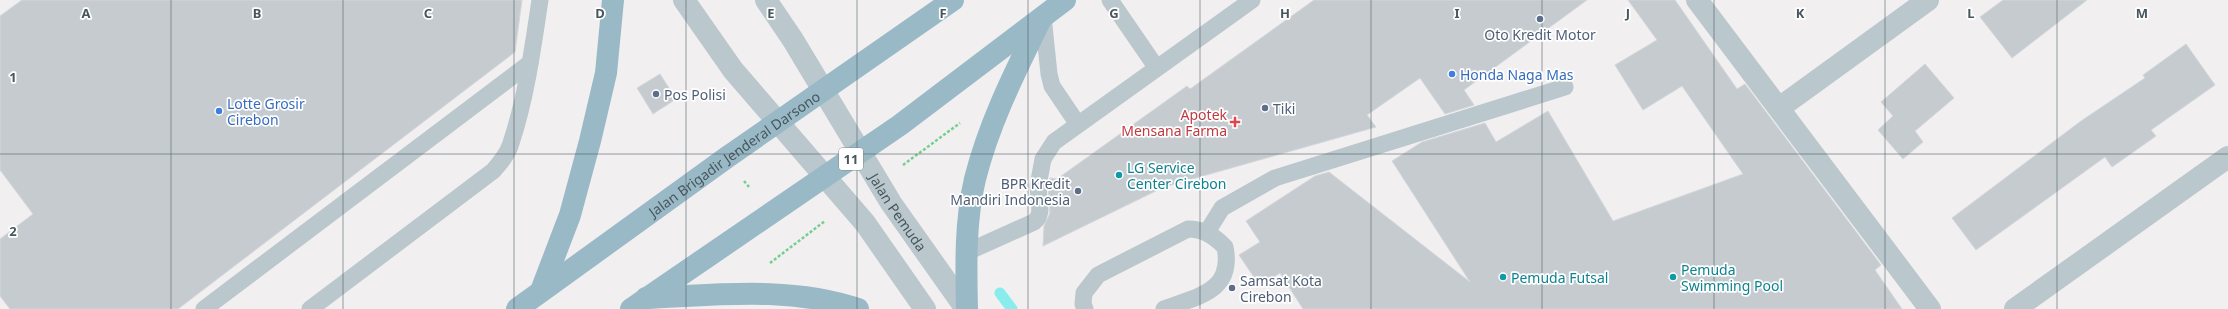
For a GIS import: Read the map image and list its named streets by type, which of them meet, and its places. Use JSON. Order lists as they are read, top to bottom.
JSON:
{
  "streets": {
    "highway": ["Jalan Brigadir Jenderal Darsono", "11"],
    "street": ["Jalan Pemuda"]
  },
  "crossings": [
    ["Jalan Brigadir Jenderal Darsono", "Jalan Pemuda"],
    ["11", "Jalan Pemuda"]
  ],
  "places": {
    "other": [
      "Oto Kredit Motor",
      "Honda Naga Mas",
      "Pos Polisi",
      "Tiki",
      "Lotte Grosir Cirebon",
      "LG Service Center Cirebon",
      "BPR Kredit Mandiri Indonesia",
      "Pemuda Futsal",
      "Pemuda Swimming Pool",
      "Samsat Kota Cirebon"
    ],
    "health": ["Apotek Mensana Farma"]
  },
  "grid": {
    "columns": [
      "A",
      "B",
      "C",
      "D",
      "E",
      "F",
      "G",
      "H",
      "I",
      "J",
      "K",
      "L",
      "M"
    ],
    "rows": ["1", "2"]
  }
}
